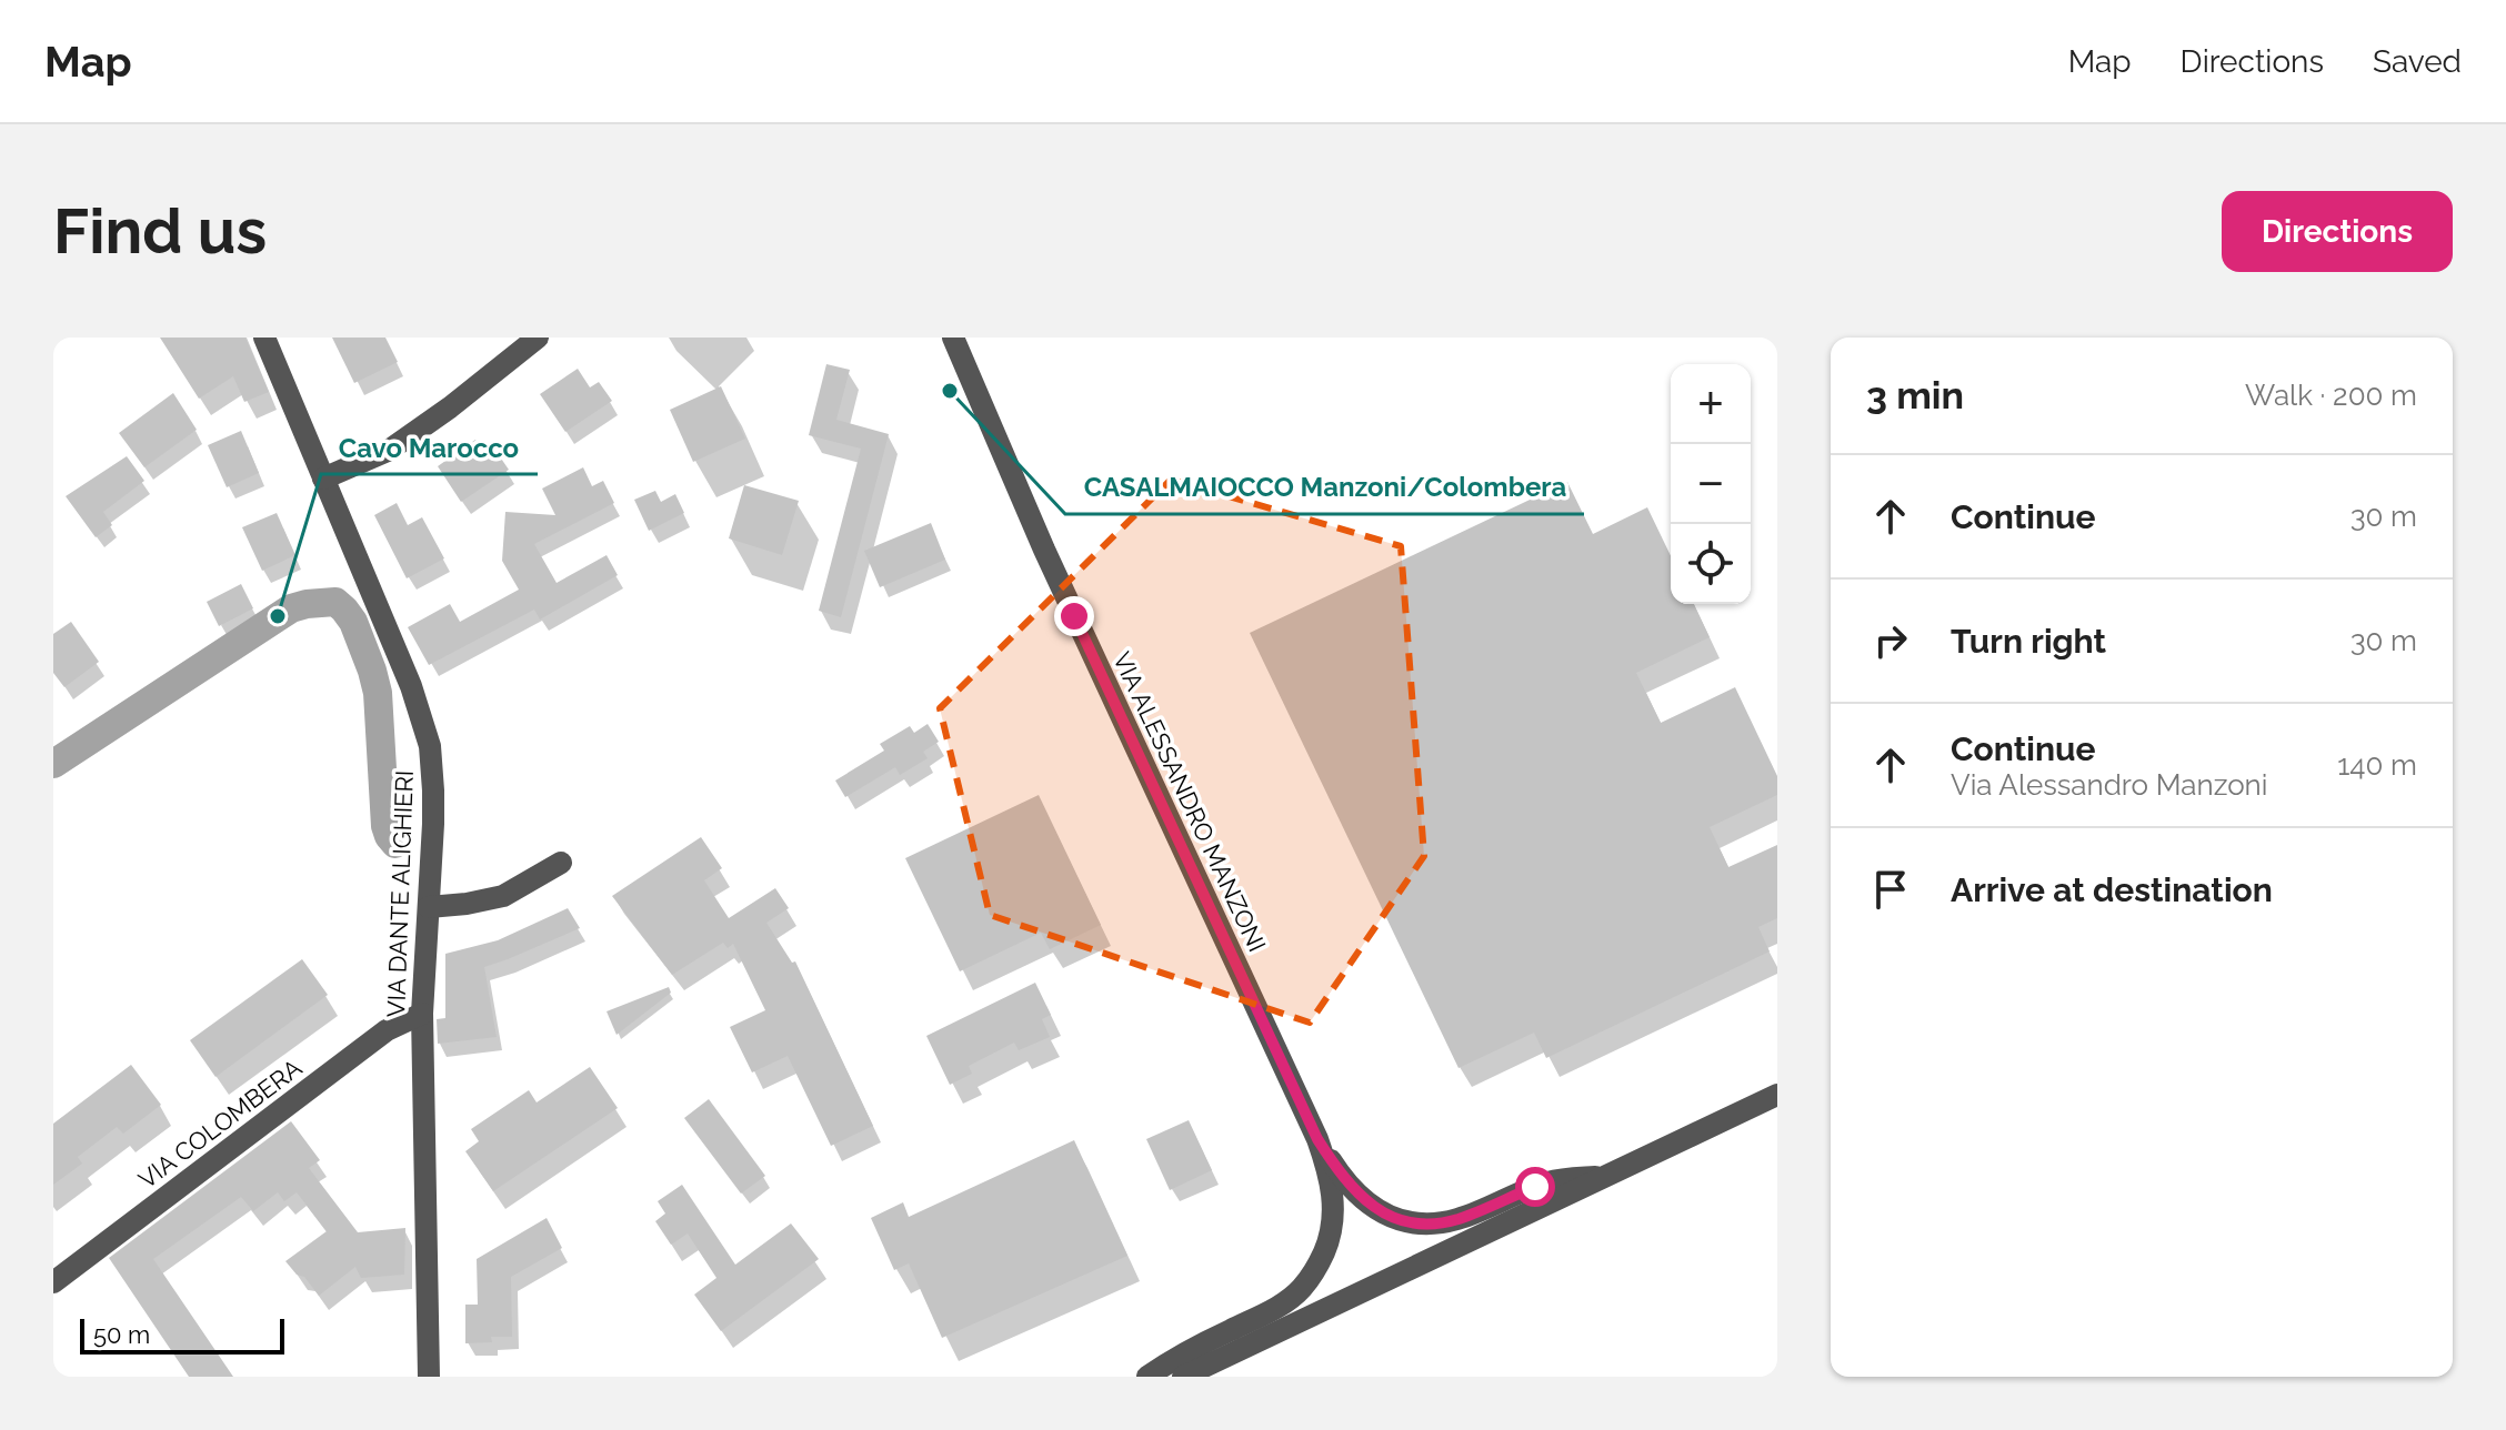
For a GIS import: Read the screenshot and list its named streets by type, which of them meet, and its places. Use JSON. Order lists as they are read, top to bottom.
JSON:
{
  "streets": {
    "street": ["VIA ALESSANDRO MANZONI", "VIA DANTE ALIGHIERI", "VIA COLOMBERA"]
  },
  "crossings": [
    ["VIA DANTE ALIGHIERI", "VIA COLOMBERA"]
  ],
  "places": ["CASALMAIOCCO Manzoni/Colombera", "Cavo Marocco"],
  "scale_bar": "50 m",
  "page": {
    "header": "Map",
    "nav": ["Map", "Directions", "Saved"],
    "buttons": "Directions",
    "title": "Find us",
    "heading": ["3 min", "Walk · 200 m"],
    "map_buttons": ["+", "−"],
    "list": [
      ["Continue", "30 m"],
      ["Turn right", "30 m"],
      ["Continue", "Via Alessandro Manzoni", "140 m"],
      "Arrive at destination"
    ],
    "scale": "50 m"
  }
}
